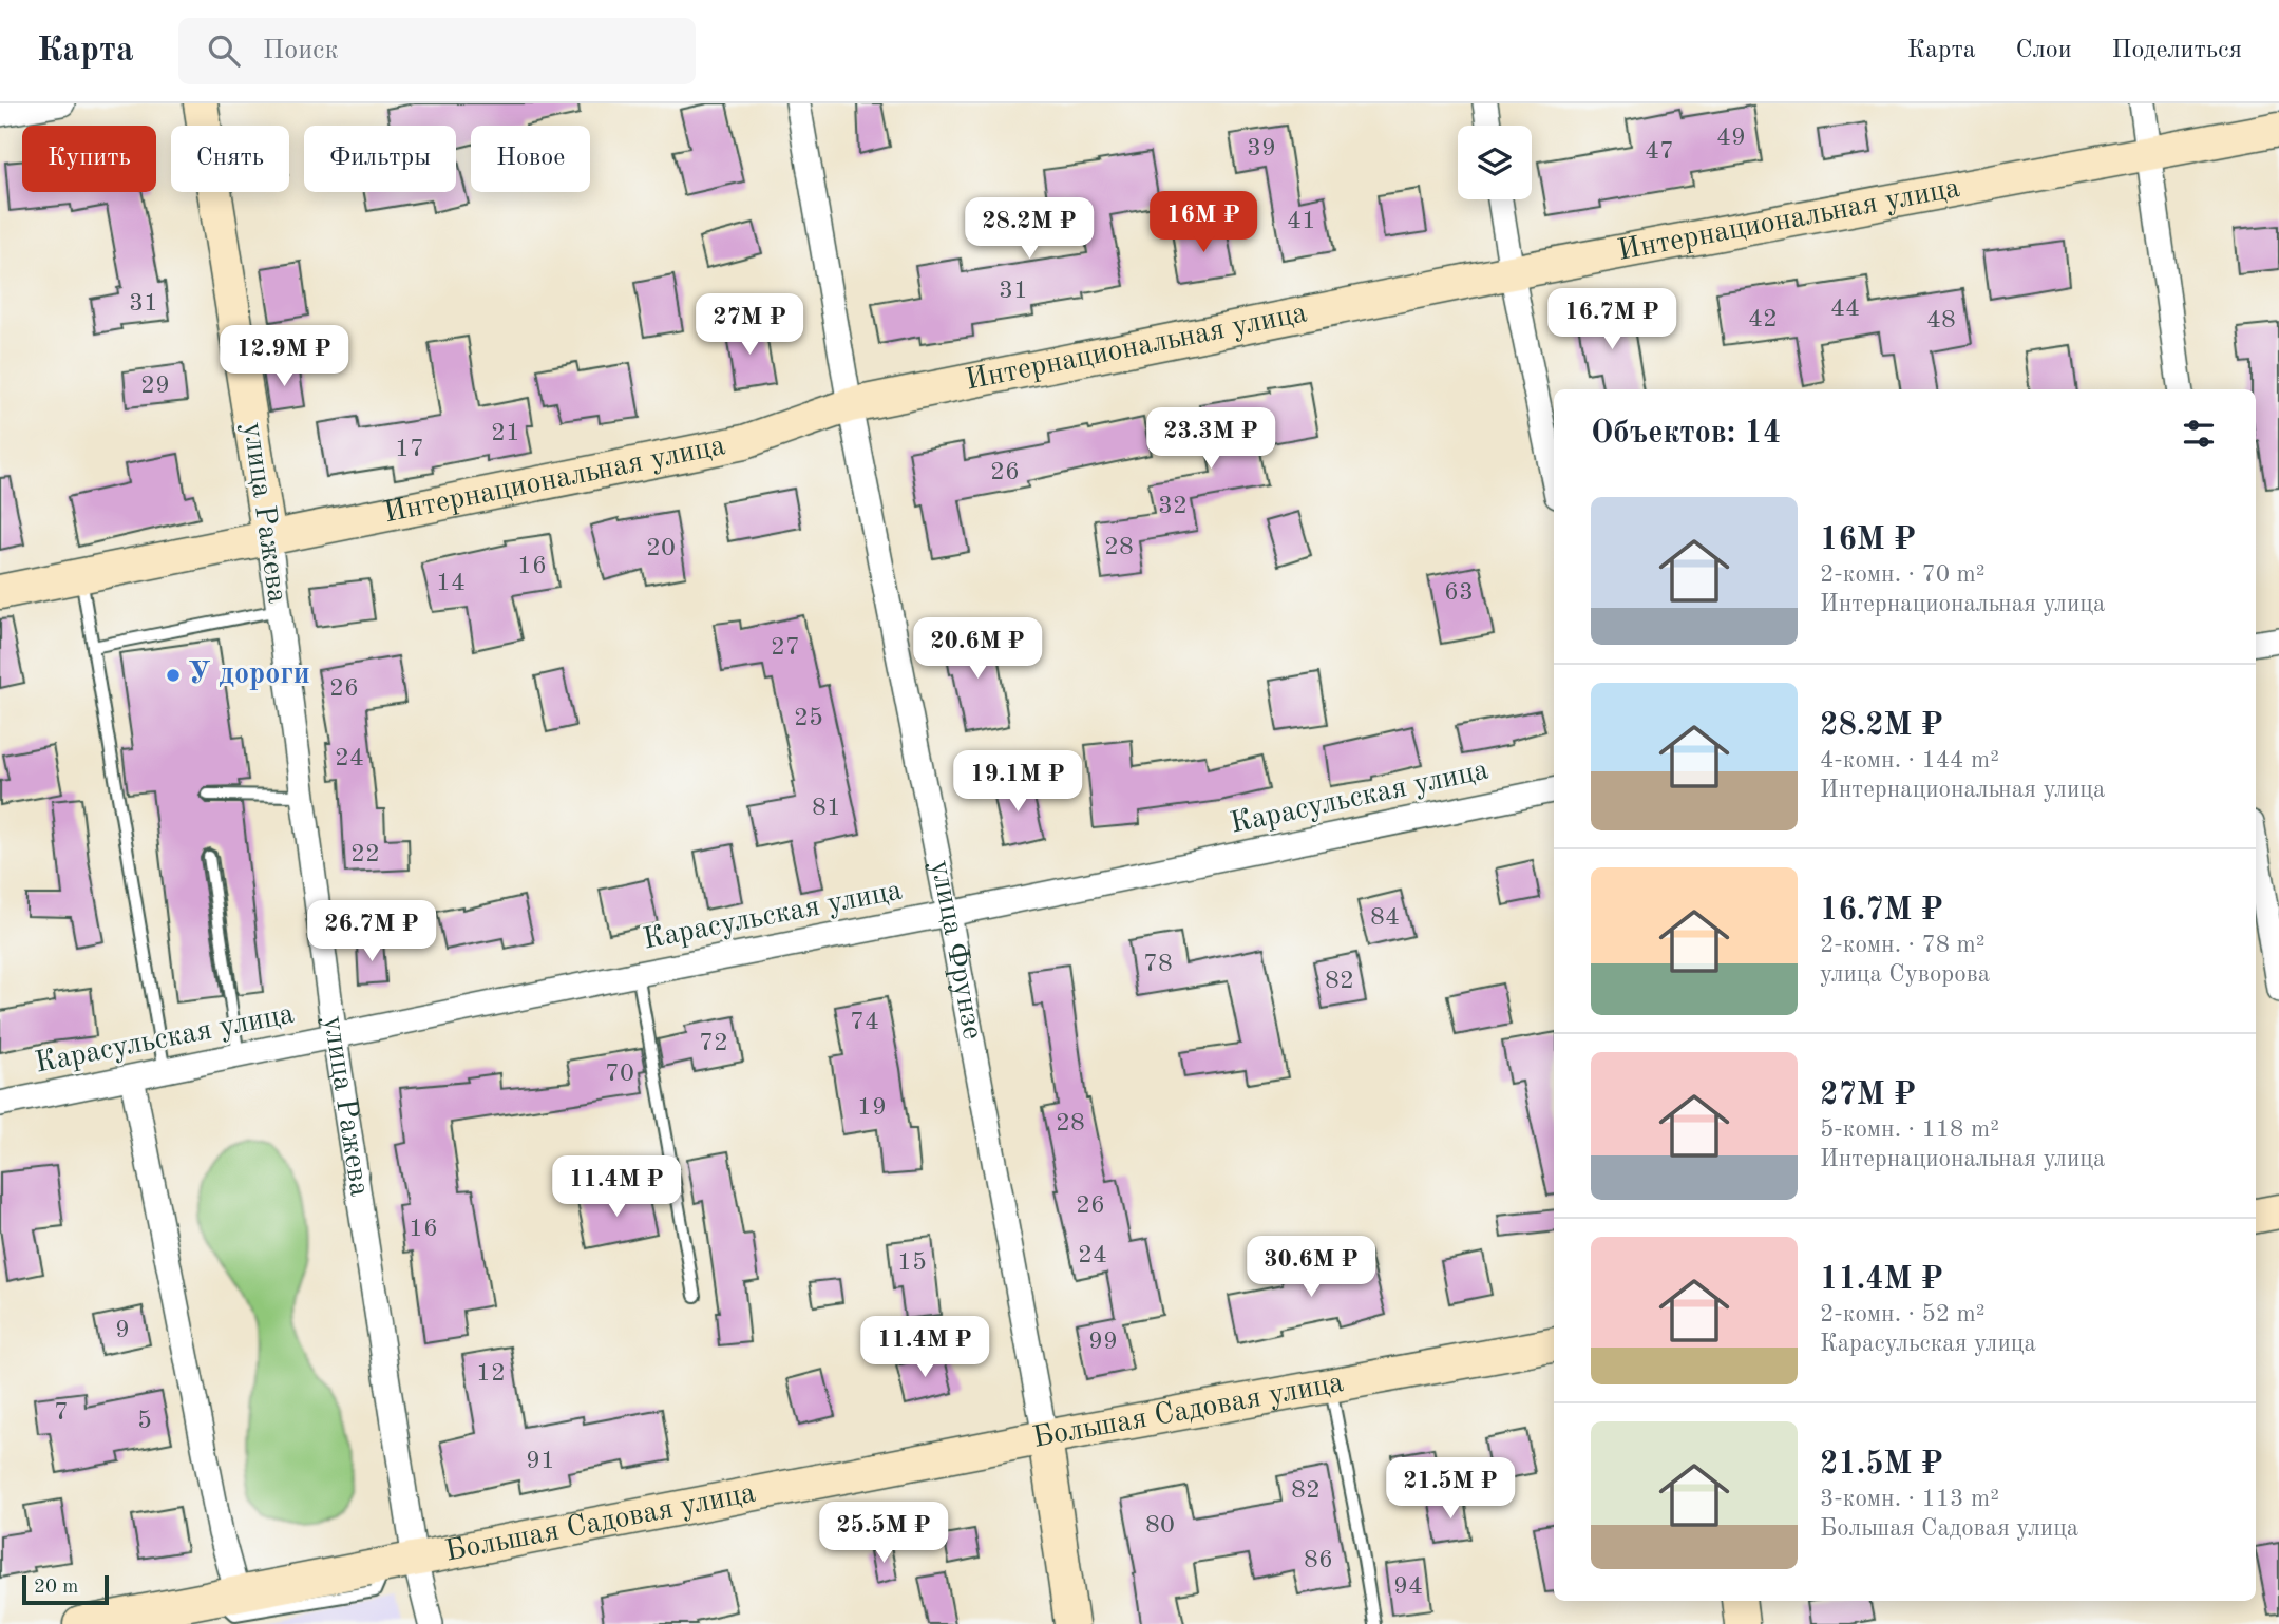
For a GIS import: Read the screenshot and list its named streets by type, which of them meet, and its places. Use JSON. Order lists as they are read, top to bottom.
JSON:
{
  "streets": {
    "main road": [
      "Интернациональная улица",
      "улица Ражева",
      "улица Фрунзе",
      "Большая Садовая улица"
    ],
    "street": ["Карасульская улица"]
  },
  "crossings": [
    ["Интернациональная улица", "улица Ражева"],
    ["Интернациональная улица", "улица Фрунзе"],
    ["улица Ражева", "Карасульская улица"],
    ["улица Ражева", "Большая Садовая улица"],
    ["Карасульская улица", "улица Фрунзе"],
    ["улица Фрунзе", "Большая Садовая улица"]
  ],
  "places": ["У дороги"],
  "house_numbers": [
    "49",
    "39",
    "47",
    "41",
    "31",
    "31",
    "44",
    "42",
    "48",
    "29",
    "21",
    "17",
    "26",
    "32",
    "28",
    "20",
    "16",
    "14",
    "63",
    "27",
    "26",
    "25",
    "24",
    "81",
    "22",
    "84",
    "78",
    "82",
    "74",
    "72",
    "70",
    "19",
    "28",
    "26",
    "16",
    "24",
    "15",
    "9",
    "99",
    "12",
    "7",
    "5",
    "91",
    "82",
    "80",
    "86",
    "94"
  ],
  "scale_bar": "20 m",
  "page": {
    "header": "Карта",
    "search": "Поиск",
    "nav": ["Карта", "Слои", "Поделиться"],
    "chip": [
      "Купить",
      "Снять",
      "Фильтры",
      "Новое"
    ],
    "price": [
      "16M ₽",
      "28.2M ₽",
      "16.7M ₽",
      "27M ₽",
      "12.9M ₽",
      "23.3M ₽",
      "20.6M ₽",
      "19.1M ₽",
      "26.7M ₽",
      "11.4M ₽",
      "30.6M ₽",
      "11.4M ₽",
      "21.5M ₽",
      "25.5M ₽"
    ],
    "heading": "Объектов: 14",
    "list": [
      {
        "name": "16M ₽",
        "note": "2-комн. · 70 m² · Интернациональная улица"
      },
      {
        "name": "28.2M ₽",
        "note": "4-комн. · 144 m² · Интернациональная улица"
      },
      {
        "name": "16.7M ₽",
        "note": "2-комн. · 78 m² · улица Суворова"
      },
      {
        "name": "27M ₽",
        "note": "5-комн. · 118 m² · Интернациональная улица"
      },
      {
        "name": "11.4M ₽",
        "note": "2-комн. · 52 m² · Карасульская улица"
      },
      {
        "name": "21.5M ₽",
        "note": "3-комн. · 113 m² · Большая Садовая улица"
      }
    ],
    "scale": "20 m"
  }
}
